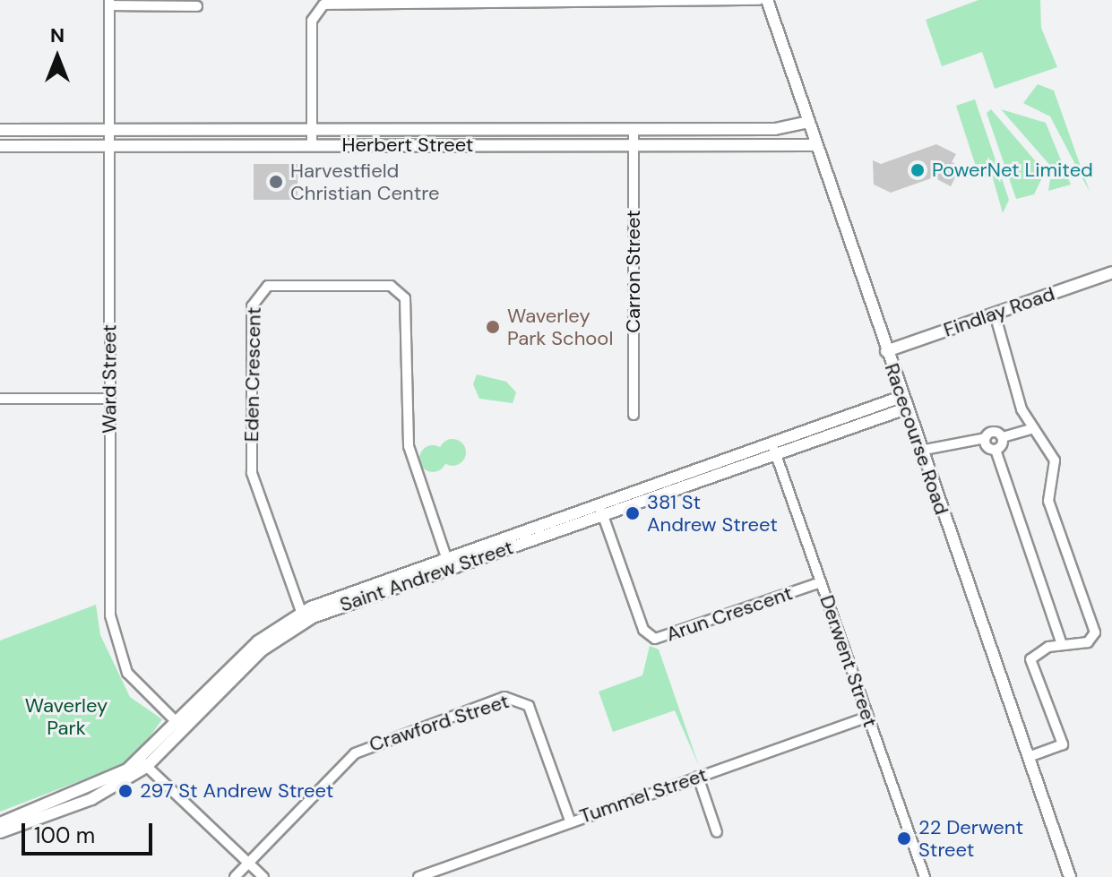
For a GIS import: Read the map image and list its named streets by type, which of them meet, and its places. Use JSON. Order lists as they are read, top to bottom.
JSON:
{
  "streets": {
    "street": [
      "Herbert Street",
      "Carron Street",
      "Findlay Road",
      "Eden Crescent",
      "Ward Street",
      "Racecourse Road",
      "Saint Andrew Street",
      "Arun Crescent",
      "Derwent Street",
      "Crawford Street",
      "Tummel Street"
    ]
  },
  "crossings": [
    ["Herbert Street", "Carron Street"],
    ["Herbert Street", "Ward Street"],
    ["Herbert Street", "Racecourse Road"],
    ["Findlay Road", "Racecourse Road"],
    ["Eden Crescent", "Saint Andrew Street"],
    ["Ward Street", "Saint Andrew Street"],
    ["Racecourse Road", "Saint Andrew Street"],
    ["Saint Andrew Street", "Arun Crescent"],
    ["Saint Andrew Street", "Derwent Street"],
    ["Arun Crescent", "Derwent Street"],
    ["Derwent Street", "Tummel Street"],
    ["Crawford Street", "Tummel Street"]
  ],
  "parks": ["Waverley Park"],
  "places": [
    "PowerNet Limited",
    "Harvestfield Christian Centre",
    "Waverley Park School",
    "381 St Andrew Street",
    "297 St Andrew Street",
    "22 Derwent Street"
  ],
  "scale_bar": "100 m",
  "north": "top"
}
